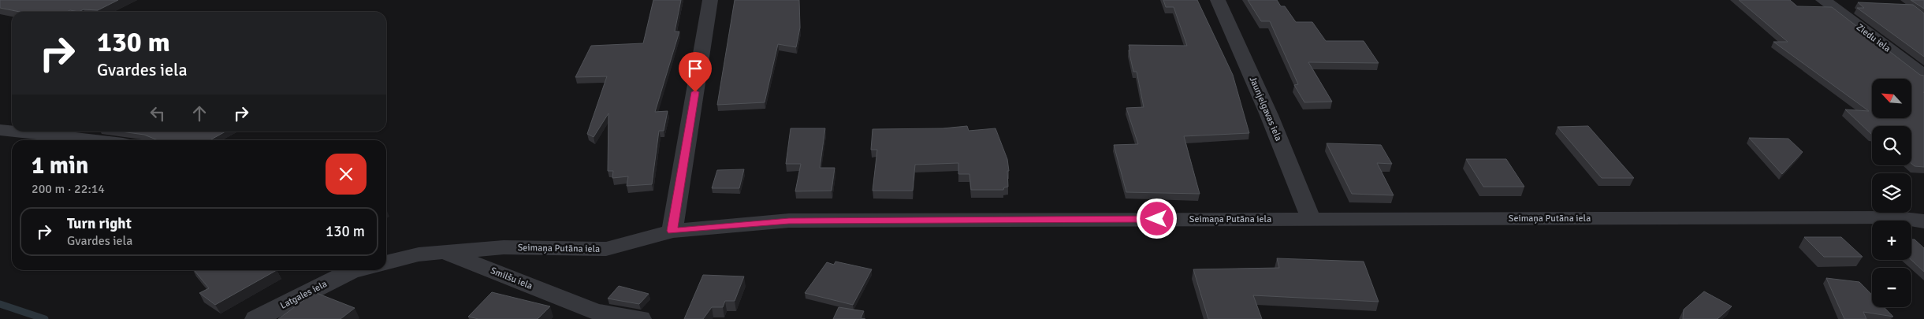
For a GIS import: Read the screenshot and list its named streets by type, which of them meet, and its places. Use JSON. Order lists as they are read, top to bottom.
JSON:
{
  "streets": {
    "street": [
      "Ziedu iela",
      "Jaunjelgavas iela",
      "Seimaņa Putāna iela",
      "Smilšu iela",
      "Latgales iela"
    ]
  },
  "crossings": [
    ["Jaunjelgavas iela", "Seimaņa Putāna iela"],
    ["Seimaņa Putāna iela", "Smilšu iela"]
  ],
  "north": "top left",
  "page": {
    "turn": ["130 m", "Gvardes iela"],
    "map_buttons": ["+", "−"],
    "heading": ["1 min", "200 m · 22:14"],
    "list": [
      {
        "name": "Turn right",
        "note": "Gvardes iela",
        "value": "130 m"
      }
    ]
  }
}
